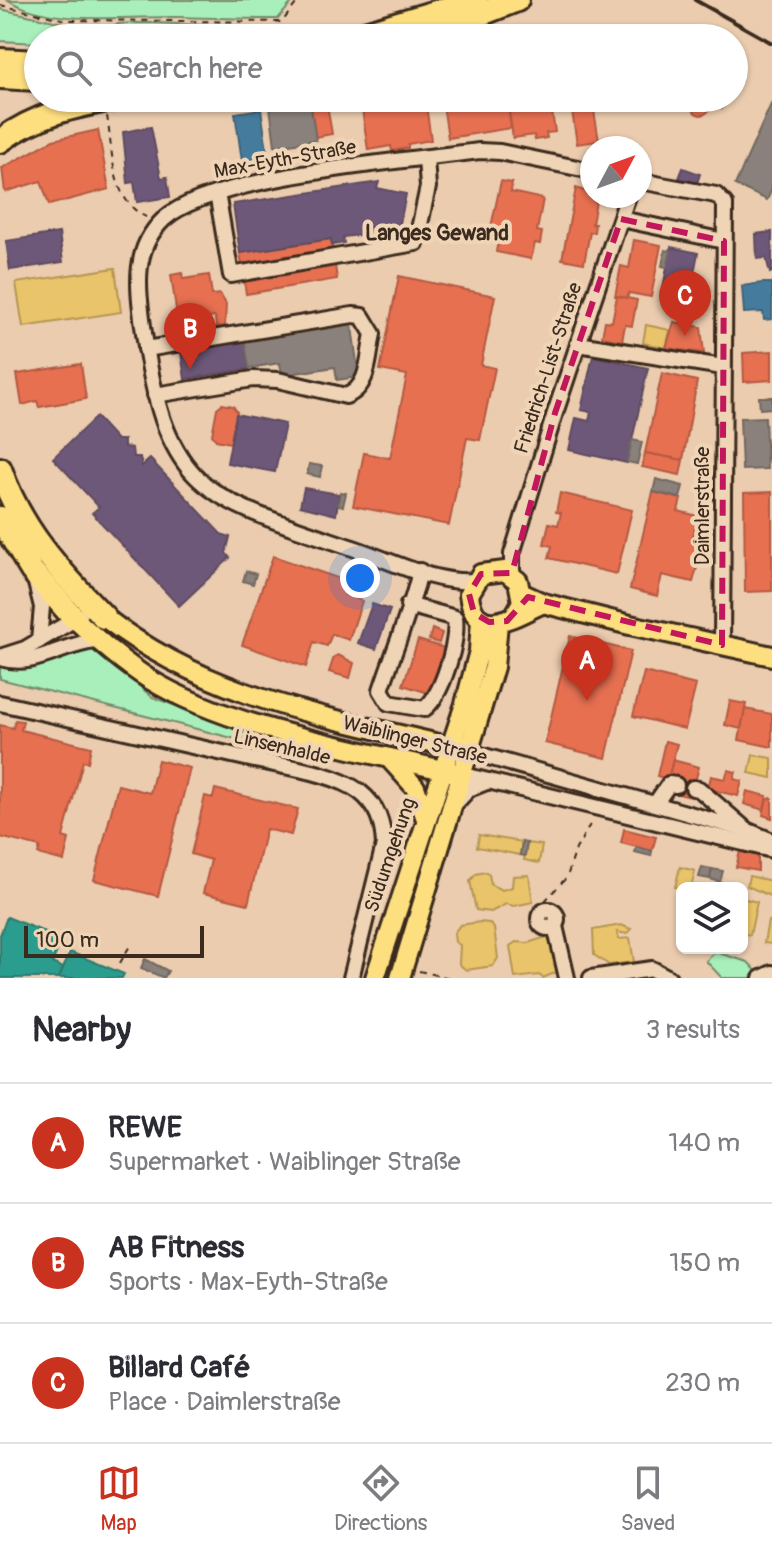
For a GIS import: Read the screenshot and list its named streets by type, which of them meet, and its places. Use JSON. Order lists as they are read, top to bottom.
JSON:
{
  "streets": {
    "main road": ["Waiblinger Straße", "Südumgehung"],
    "street": [
      "Max-Eyth-Straße",
      "Friedrich-List-Straße",
      "Daimlerstraße",
      "Linsenhalde"
    ]
  },
  "crossings": [
    ["Waiblinger Straße", "Südumgehung"]
  ],
  "districts": ["Langes Gewand"],
  "scale_bar": "100 m",
  "north": "top right",
  "page": {
    "search": "Search here",
    "pins": ["C", "B", "A"],
    "scale": "100 m",
    "heading": ["Nearby", "3 results"],
    "list": [
      {
        "mark": "A",
        "name": "REWE",
        "note": "Supermarket · Waiblinger Straße",
        "value": "140 m"
      },
      {
        "mark": "B",
        "name": "AB Fitness",
        "note": "Sports · Max-Eyth-Straße",
        "value": "150 m"
      },
      {
        "mark": "C",
        "name": "Billard Café",
        "note": "Place · Daimlerstraße",
        "value": "230 m"
      }
    ],
    "nav": ["Map", "Directions", "Saved"]
  }
}
